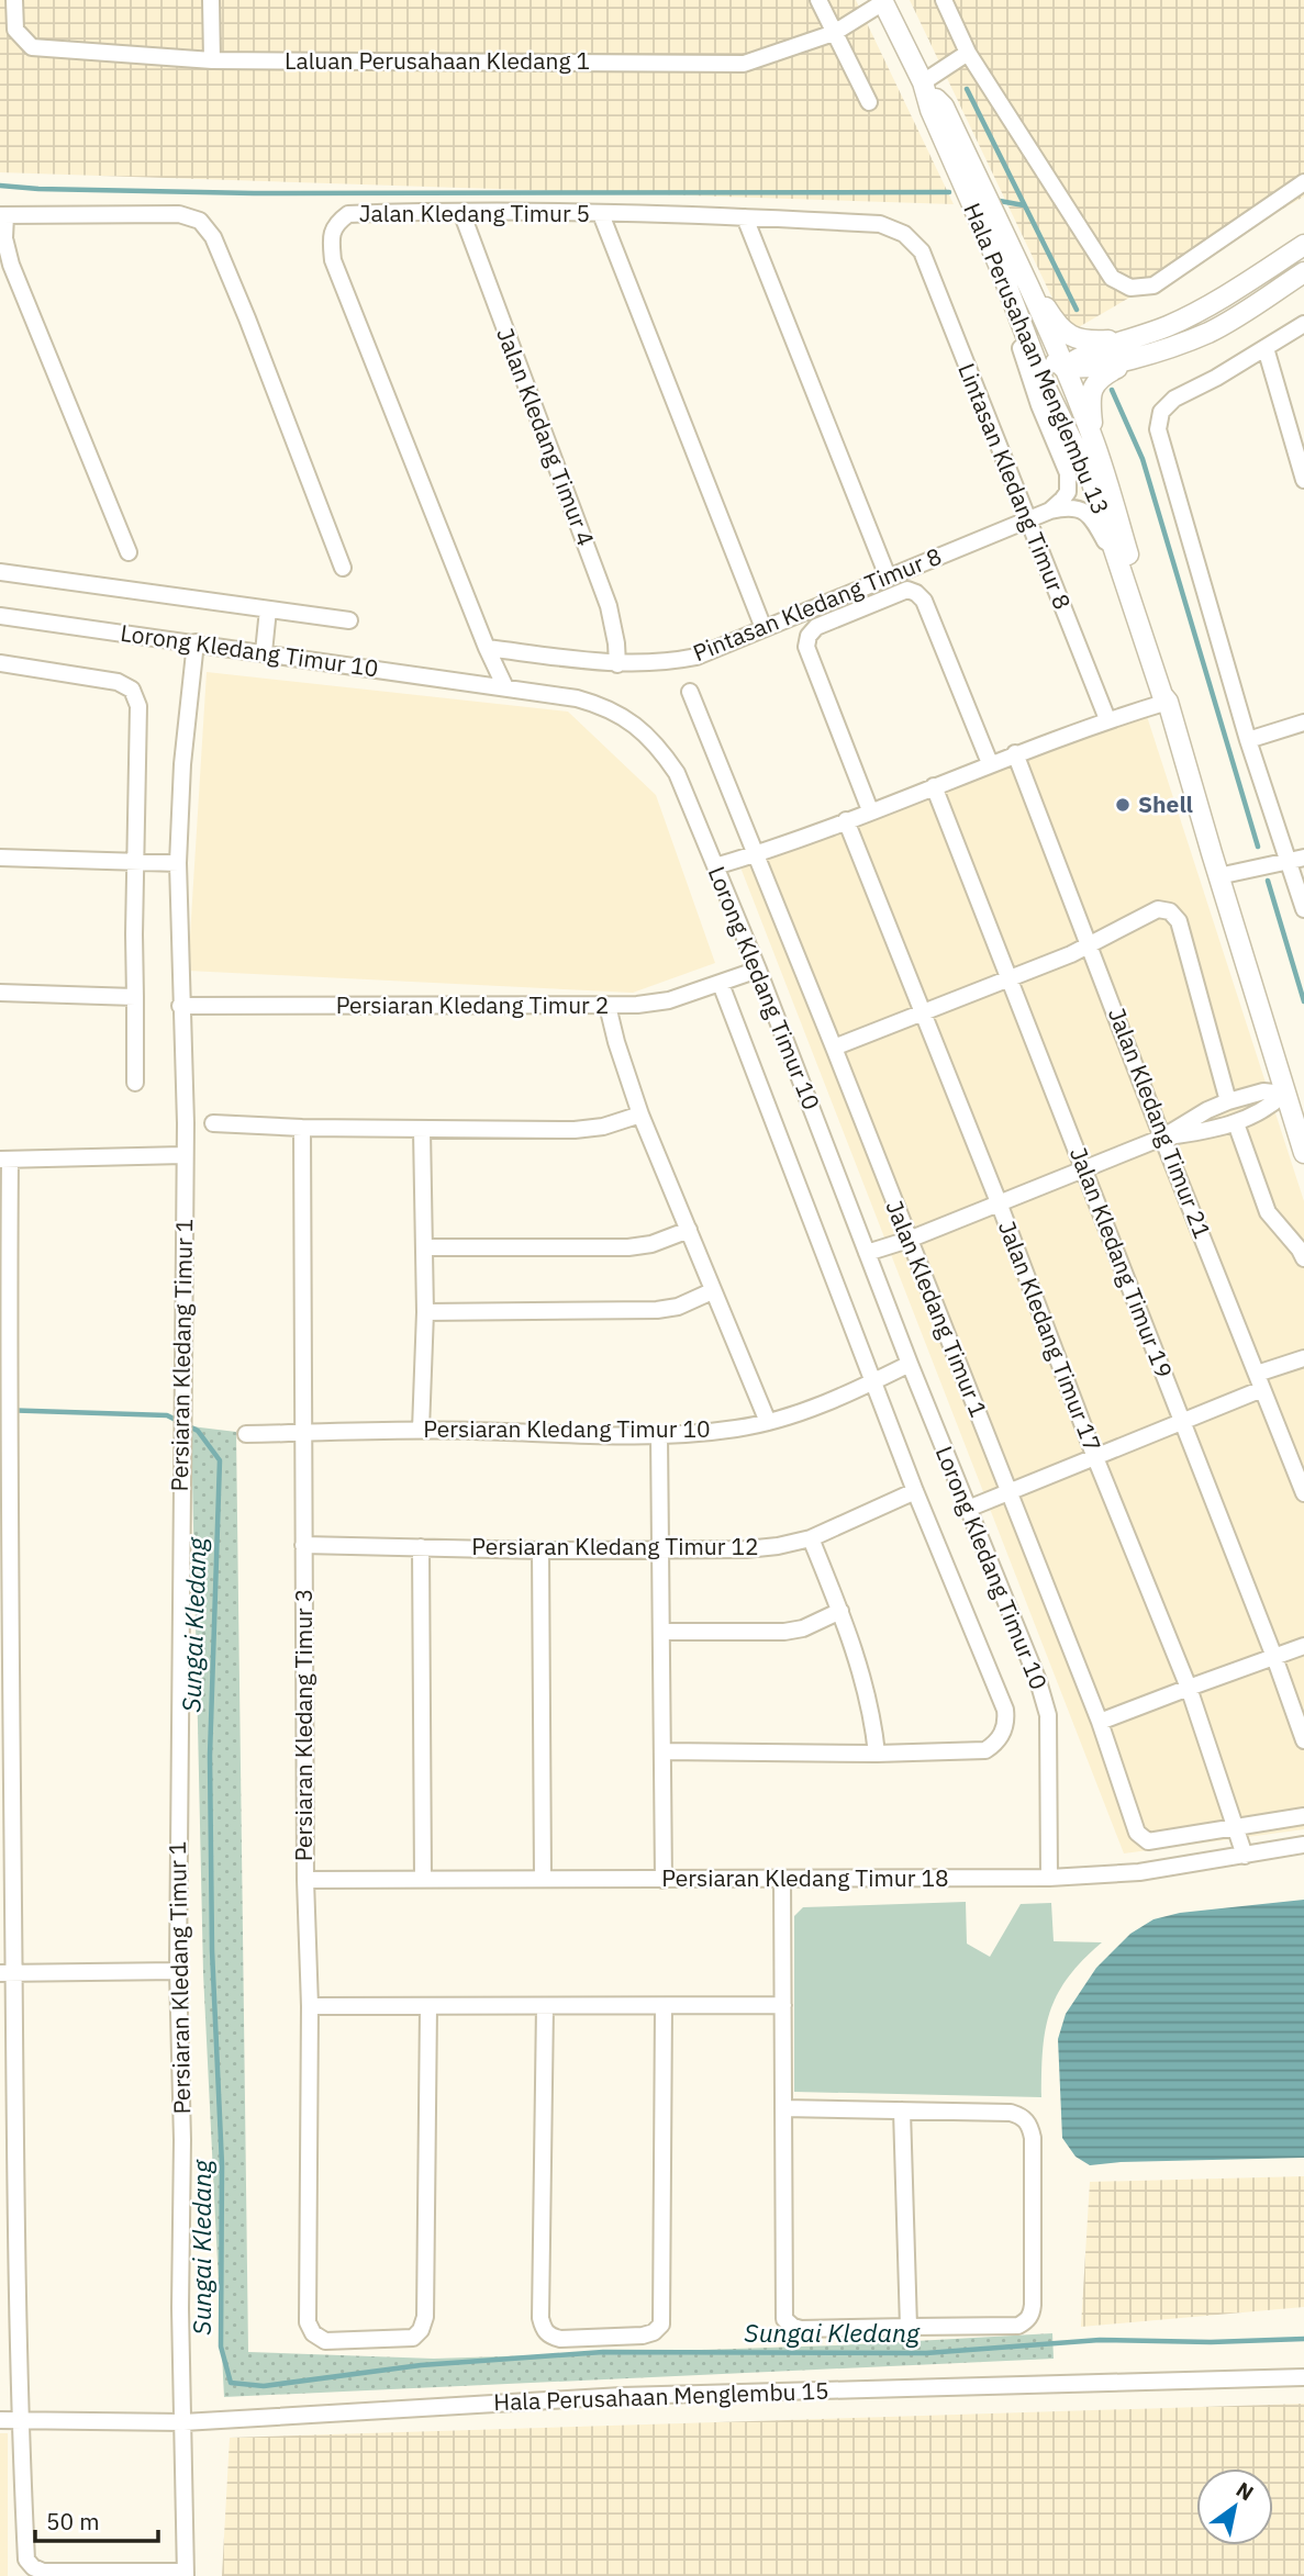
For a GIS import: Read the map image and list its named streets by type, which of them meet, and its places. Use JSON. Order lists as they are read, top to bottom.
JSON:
{
  "streets": {
    "street": [
      "Laluan Perusahaan Kledang 1",
      "Jalan Kledang Timur 5",
      "Hala Perusahaan Menglembu 13",
      "Jalan Kledang Timur 4",
      "Lintasan Kledang Timur 8",
      "Pintasan Kledang Timur 8",
      "Lorong Kledang Timur 10",
      "Persiaran Kledang Timur 2",
      "Jalan Kledang Timur 21",
      "Jalan Kledang Timur 19",
      "Jalan Kledang Timur 1",
      "Jalan Kledang Timur 17",
      "Persiaran Kledang Timur 1",
      "Persiaran Kledang Timur 10",
      "Persiaran Kledang Timur 12",
      "Persiaran Kledang Timur 3",
      "Persiaran Kledang Timur 18",
      "Hala Perusahaan Menglembu 15"
    ]
  },
  "crossings": [
    ["Laluan Perusahaan Kledang 1", "Hala Perusahaan Menglembu 13"],
    ["Jalan Kledang Timur 5", "Jalan Kledang Timur 4"],
    ["Jalan Kledang Timur 5", "Lintasan Kledang Timur 8"],
    ["Jalan Kledang Timur 5", "Pintasan Kledang Timur 8"],
    ["Jalan Kledang Timur 5", "Lorong Kledang Timur 10"],
    ["Hala Perusahaan Menglembu 13", "Pintasan Kledang Timur 8"],
    ["Jalan Kledang Timur 4", "Pintasan Kledang Timur 8"],
    ["Lintasan Kledang Timur 8", "Pintasan Kledang Timur 8"],
    ["Lorong Kledang Timur 10", "Persiaran Kledang Timur 2"],
    ["Lorong Kledang Timur 10", "Persiaran Kledang Timur 1"],
    ["Lorong Kledang Timur 10", "Persiaran Kledang Timur 10"],
    ["Lorong Kledang Timur 10", "Persiaran Kledang Timur 12"],
    ["Lorong Kledang Timur 10", "Persiaran Kledang Timur 18"],
    ["Persiaran Kledang Timur 2", "Persiaran Kledang Timur 1"],
    ["Jalan Kledang Timur 1", "Jalan Kledang Timur 17"],
    ["Jalan Kledang Timur 17", "Persiaran Kledang Timur 18"],
    ["Persiaran Kledang Timur 1", "Hala Perusahaan Menglembu 15"],
    ["Persiaran Kledang Timur 10", "Persiaran Kledang Timur 3"],
    ["Persiaran Kledang Timur 12", "Persiaran Kledang Timur 3"],
    ["Persiaran Kledang Timur 3", "Persiaran Kledang Timur 18"]
  ],
  "water": ["Sungai Kledang"],
  "places": ["Shell"],
  "scale_bar": "50 m",
  "north": "top right"
}
